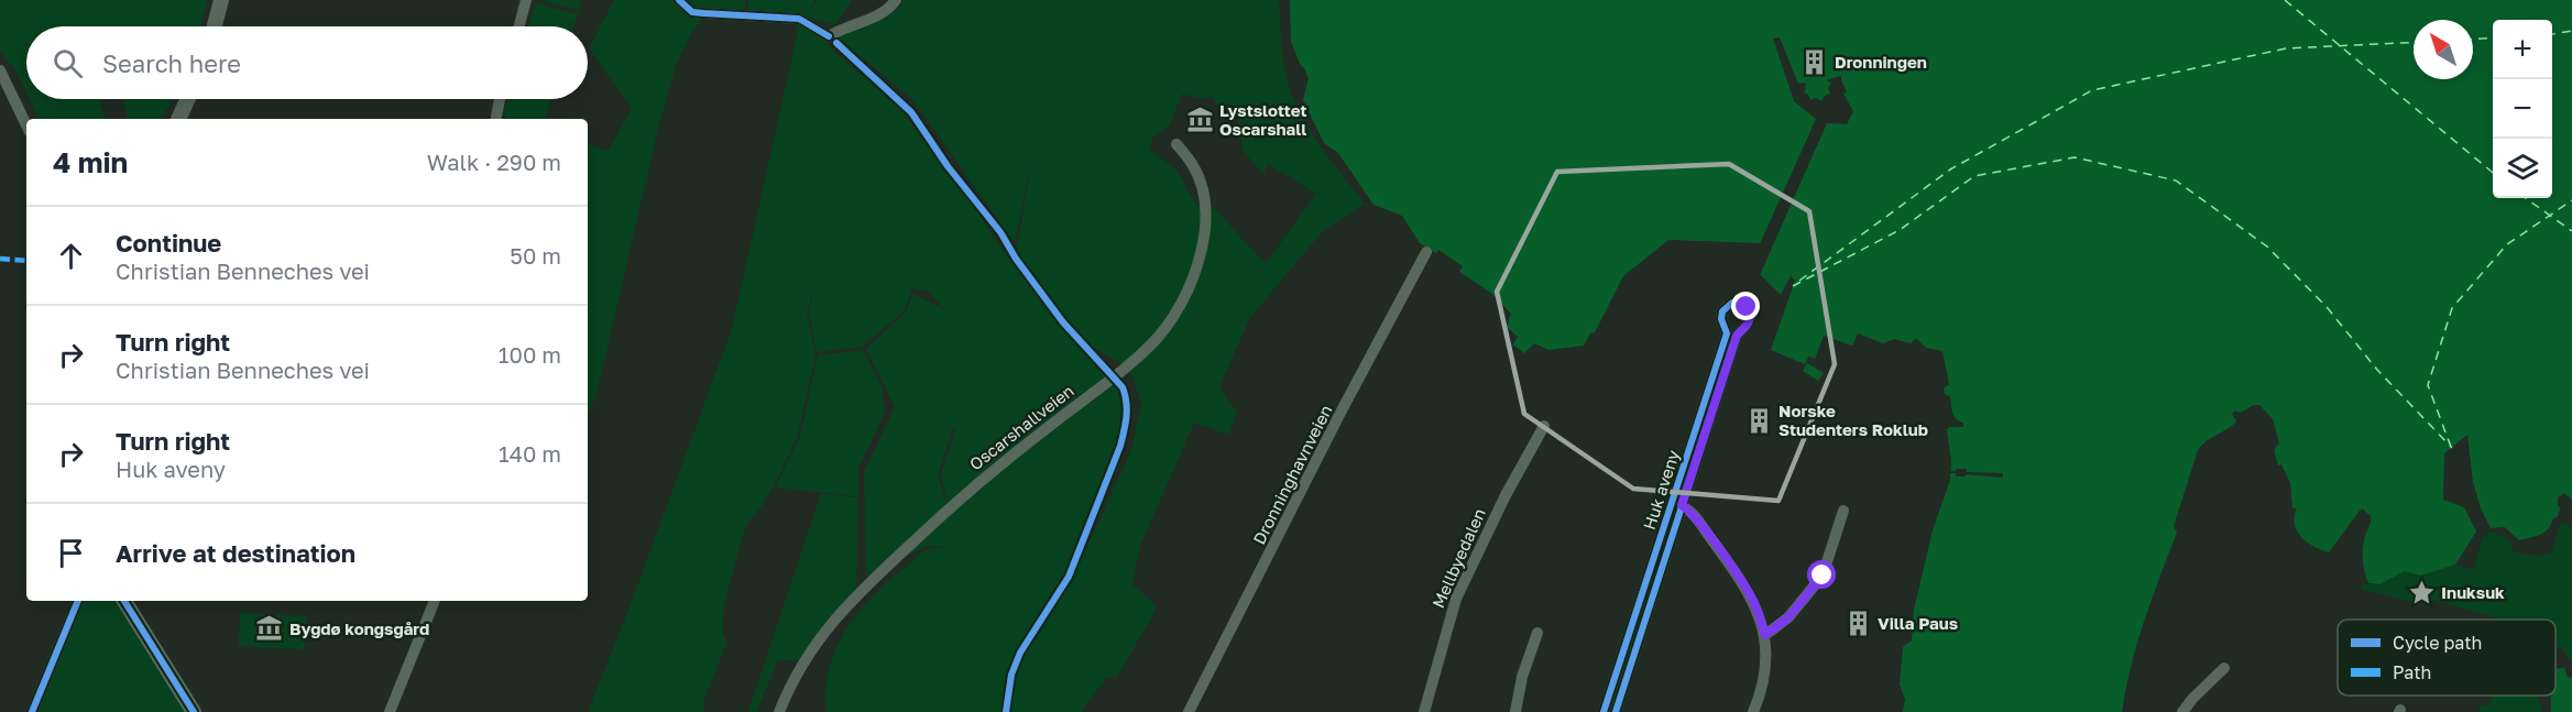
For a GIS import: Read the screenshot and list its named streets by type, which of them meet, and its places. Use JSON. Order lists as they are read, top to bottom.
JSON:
{
  "streets": {
    "street": [
      "Oscarshallveien",
      "Dronninghavnveien",
      "Huk aveny",
      "Mellbyedalen"
    ]
  },
  "places": {
    "building": ["Dronningen", "Norske Studenters Roklub", "Villa Paus"],
    "museum": ["Lystslottet Oscarshall", "Bygdø kongsgård"],
    "place": ["Inuksuk"]
  },
  "legend": ["Cycle path", "Path"],
  "north": "top left",
  "page": {
    "map_buttons": ["+", "−"],
    "search": "Search here",
    "heading": ["4 min", "Walk · 290 m"],
    "list": [
      ["Continue", "Christian Benneches vei", "50 m"],
      ["Turn right", "Christian Benneches vei", "100 m"],
      ["Turn right", "Huk aveny", "140 m"],
      "Arrive at destination"
    ]
  }
}
